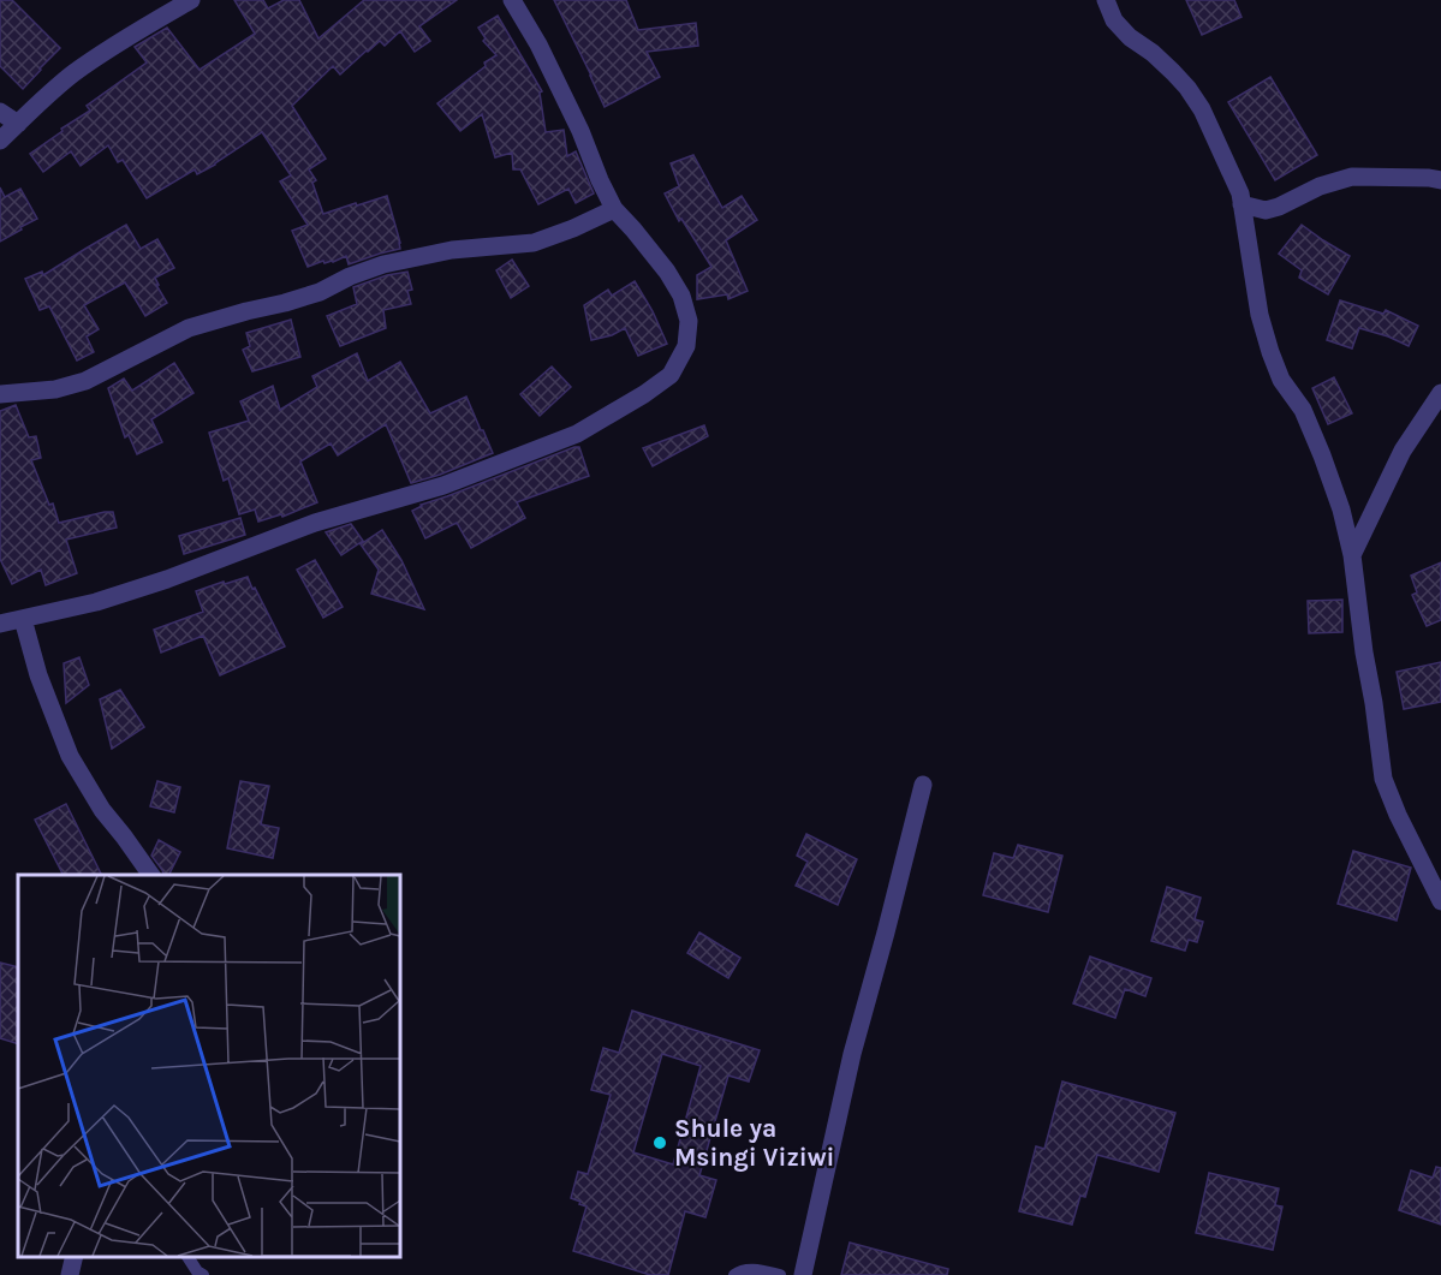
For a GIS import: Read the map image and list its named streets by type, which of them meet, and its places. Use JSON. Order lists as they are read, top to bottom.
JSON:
{
  "places": ["Shule ya Msingi Viziwi"]
}
